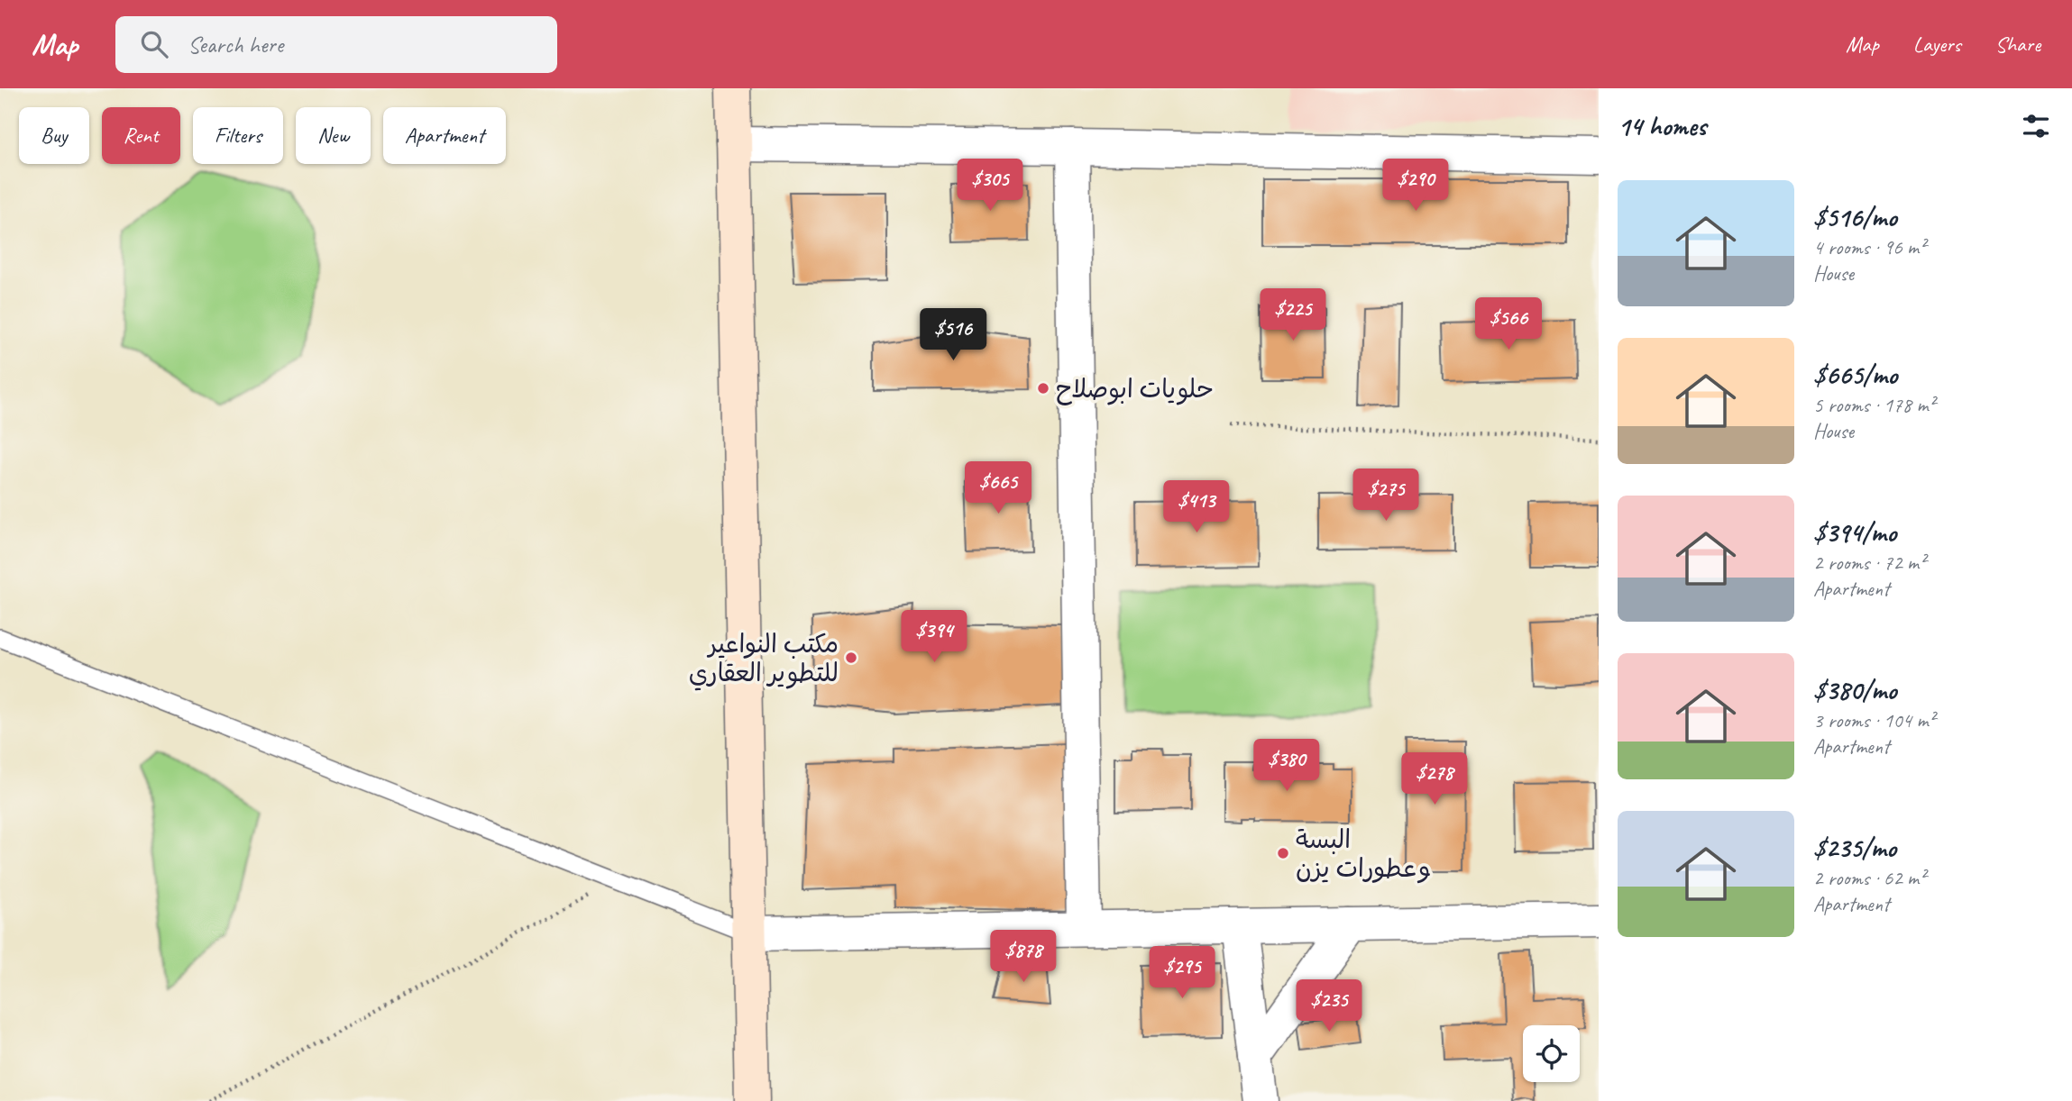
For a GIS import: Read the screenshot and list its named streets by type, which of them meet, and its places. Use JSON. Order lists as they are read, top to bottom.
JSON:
{
  "places": ["حلويات ابوصلاح", "مكتب النواعير للتطوير العقاري", "البسة وعطورات يزن"],
  "page": {
    "header": "Map",
    "search": "Search here",
    "nav": ["Map", "Layers", "Share"],
    "heading": "14 homes",
    "chip": [
      "Buy",
      "Rent",
      "Filters",
      "New",
      "Apartment"
    ],
    "price": [
      "$305",
      "$290",
      "$225",
      "$566",
      "$516",
      "$665",
      "$275",
      "$413",
      "$394",
      "$380",
      "$278",
      "$878",
      "$295",
      "$235"
    ],
    "list": [
      {
        "name": "$516/mo",
        "note": "4 rooms · 96 m² · House"
      },
      {
        "name": "$665/mo",
        "note": "5 rooms · 178 m² · House"
      },
      {
        "name": "$394/mo",
        "note": "2 rooms · 72 m² · Apartment"
      },
      {
        "name": "$380/mo",
        "note": "3 rooms · 104 m² · Apartment"
      },
      {
        "name": "$235/mo",
        "note": "2 rooms · 62 m² · Apartment"
      }
    ]
  }
}
